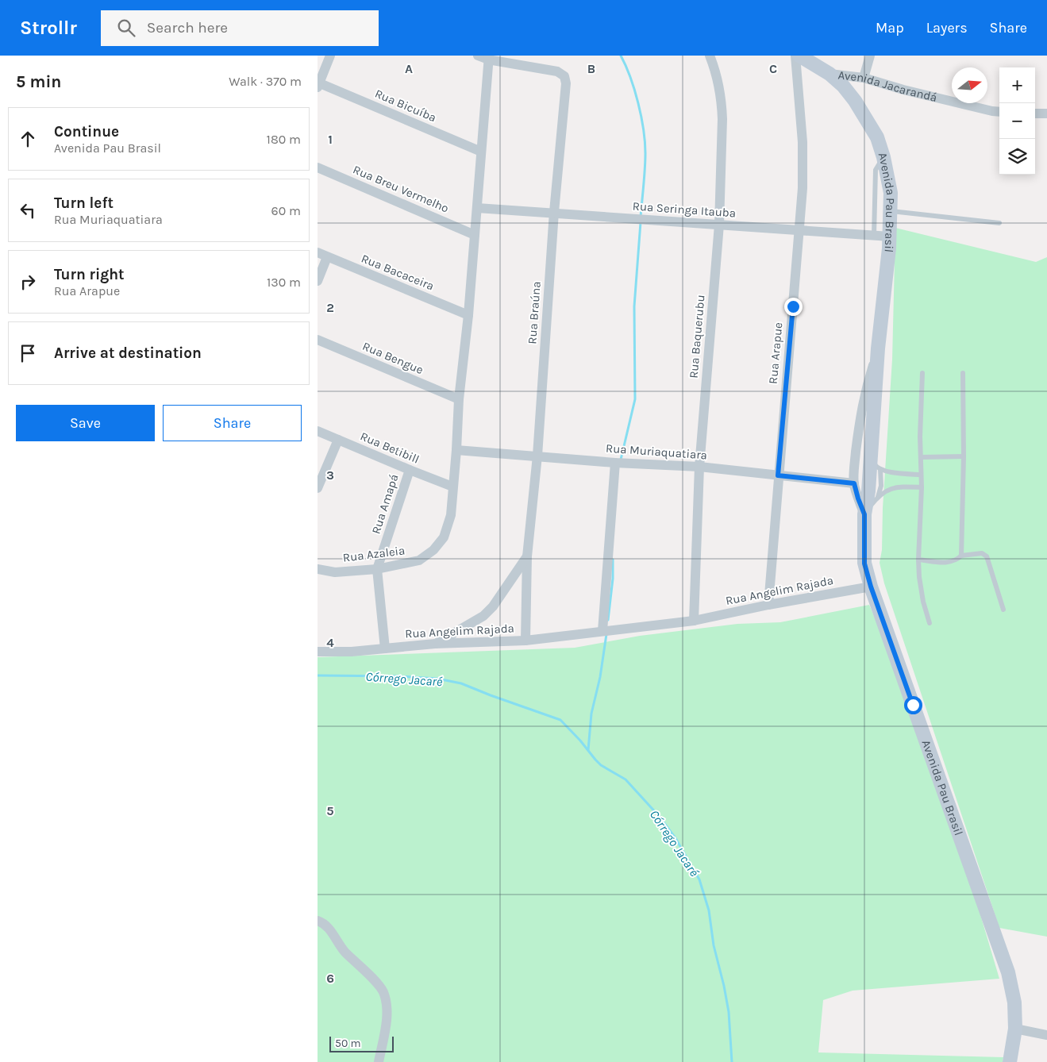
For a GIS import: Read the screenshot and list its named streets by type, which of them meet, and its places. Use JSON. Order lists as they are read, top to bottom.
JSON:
{
  "streets": {
    "main road": ["Avenida Jacarandá", "Avenida Pau Brasil"],
    "street": [
      "Rua Bicuíba",
      "Rua Breu Vermelho",
      "Rua Seringa Itauba",
      "Rua Bacaceira",
      "Rua Braúna",
      "Rua Baquerubu",
      "Rua Arapue",
      "Rua Bengue",
      "Rua Betibill",
      "Rua Muriaquatiara",
      "Rua Amapá",
      "Rua Azaleia",
      "Rua Angelim Rajada"
    ]
  },
  "crossings": [
    ["Avenida Jacarandá", "Avenida Pau Brasil"],
    ["Rua Bicuíba", "Rua Azaleia"],
    ["Rua Breu Vermelho", "Rua Azaleia"],
    ["Avenida Pau Brasil", "Rua Seringa Itauba"],
    ["Avenida Pau Brasil", "Rua Muriaquatiara"],
    ["Avenida Pau Brasil", "Rua Angelim Rajada"],
    ["Rua Seringa Itauba", "Rua Braúna"],
    ["Rua Seringa Itauba", "Rua Baquerubu"],
    ["Rua Seringa Itauba", "Rua Arapue"],
    ["Rua Seringa Itauba", "Rua Azaleia"],
    ["Rua Bacaceira", "Rua Azaleia"],
    ["Rua Braúna", "Rua Muriaquatiara"],
    ["Rua Braúna", "Rua Azaleia"],
    ["Rua Braúna", "Rua Angelim Rajada"],
    ["Rua Baquerubu", "Rua Muriaquatiara"],
    ["Rua Baquerubu", "Rua Angelim Rajada"],
    ["Rua Arapue", "Rua Muriaquatiara"],
    ["Rua Arapue", "Rua Angelim Rajada"],
    ["Rua Bengue", "Rua Azaleia"],
    ["Rua Betibill", "Rua Amapá"],
    ["Rua Betibill", "Rua Azaleia"],
    ["Rua Muriaquatiara", "Rua Azaleia"],
    ["Rua Amapá", "Rua Azaleia"]
  ],
  "water": ["Córrego Jacaré"],
  "scale_bar": "50 m",
  "north": "right",
  "page": {
    "header": "Strollr",
    "search": "Search here",
    "nav": ["Map", "Layers", "Share"],
    "heading": ["5 min", "Walk · 370 m"],
    "map_buttons": ["+", "−"],
    "list": [
      ["Continue", "Avenida Pau Brasil", "180 m"],
      ["Turn left", "Rua Muriaquatiara", "60 m"],
      ["Turn right", "Rua Arapue", "130 m"],
      "Arrive at destination"
    ],
    "buttons": ["Save", "Share"],
    "scale": "50 m"
  },
  "grid": {
    "columns": ["A", "B", "C"],
    "rows": [
      "1",
      "2",
      "3",
      "4",
      "5",
      "6"
    ]
  }
}
